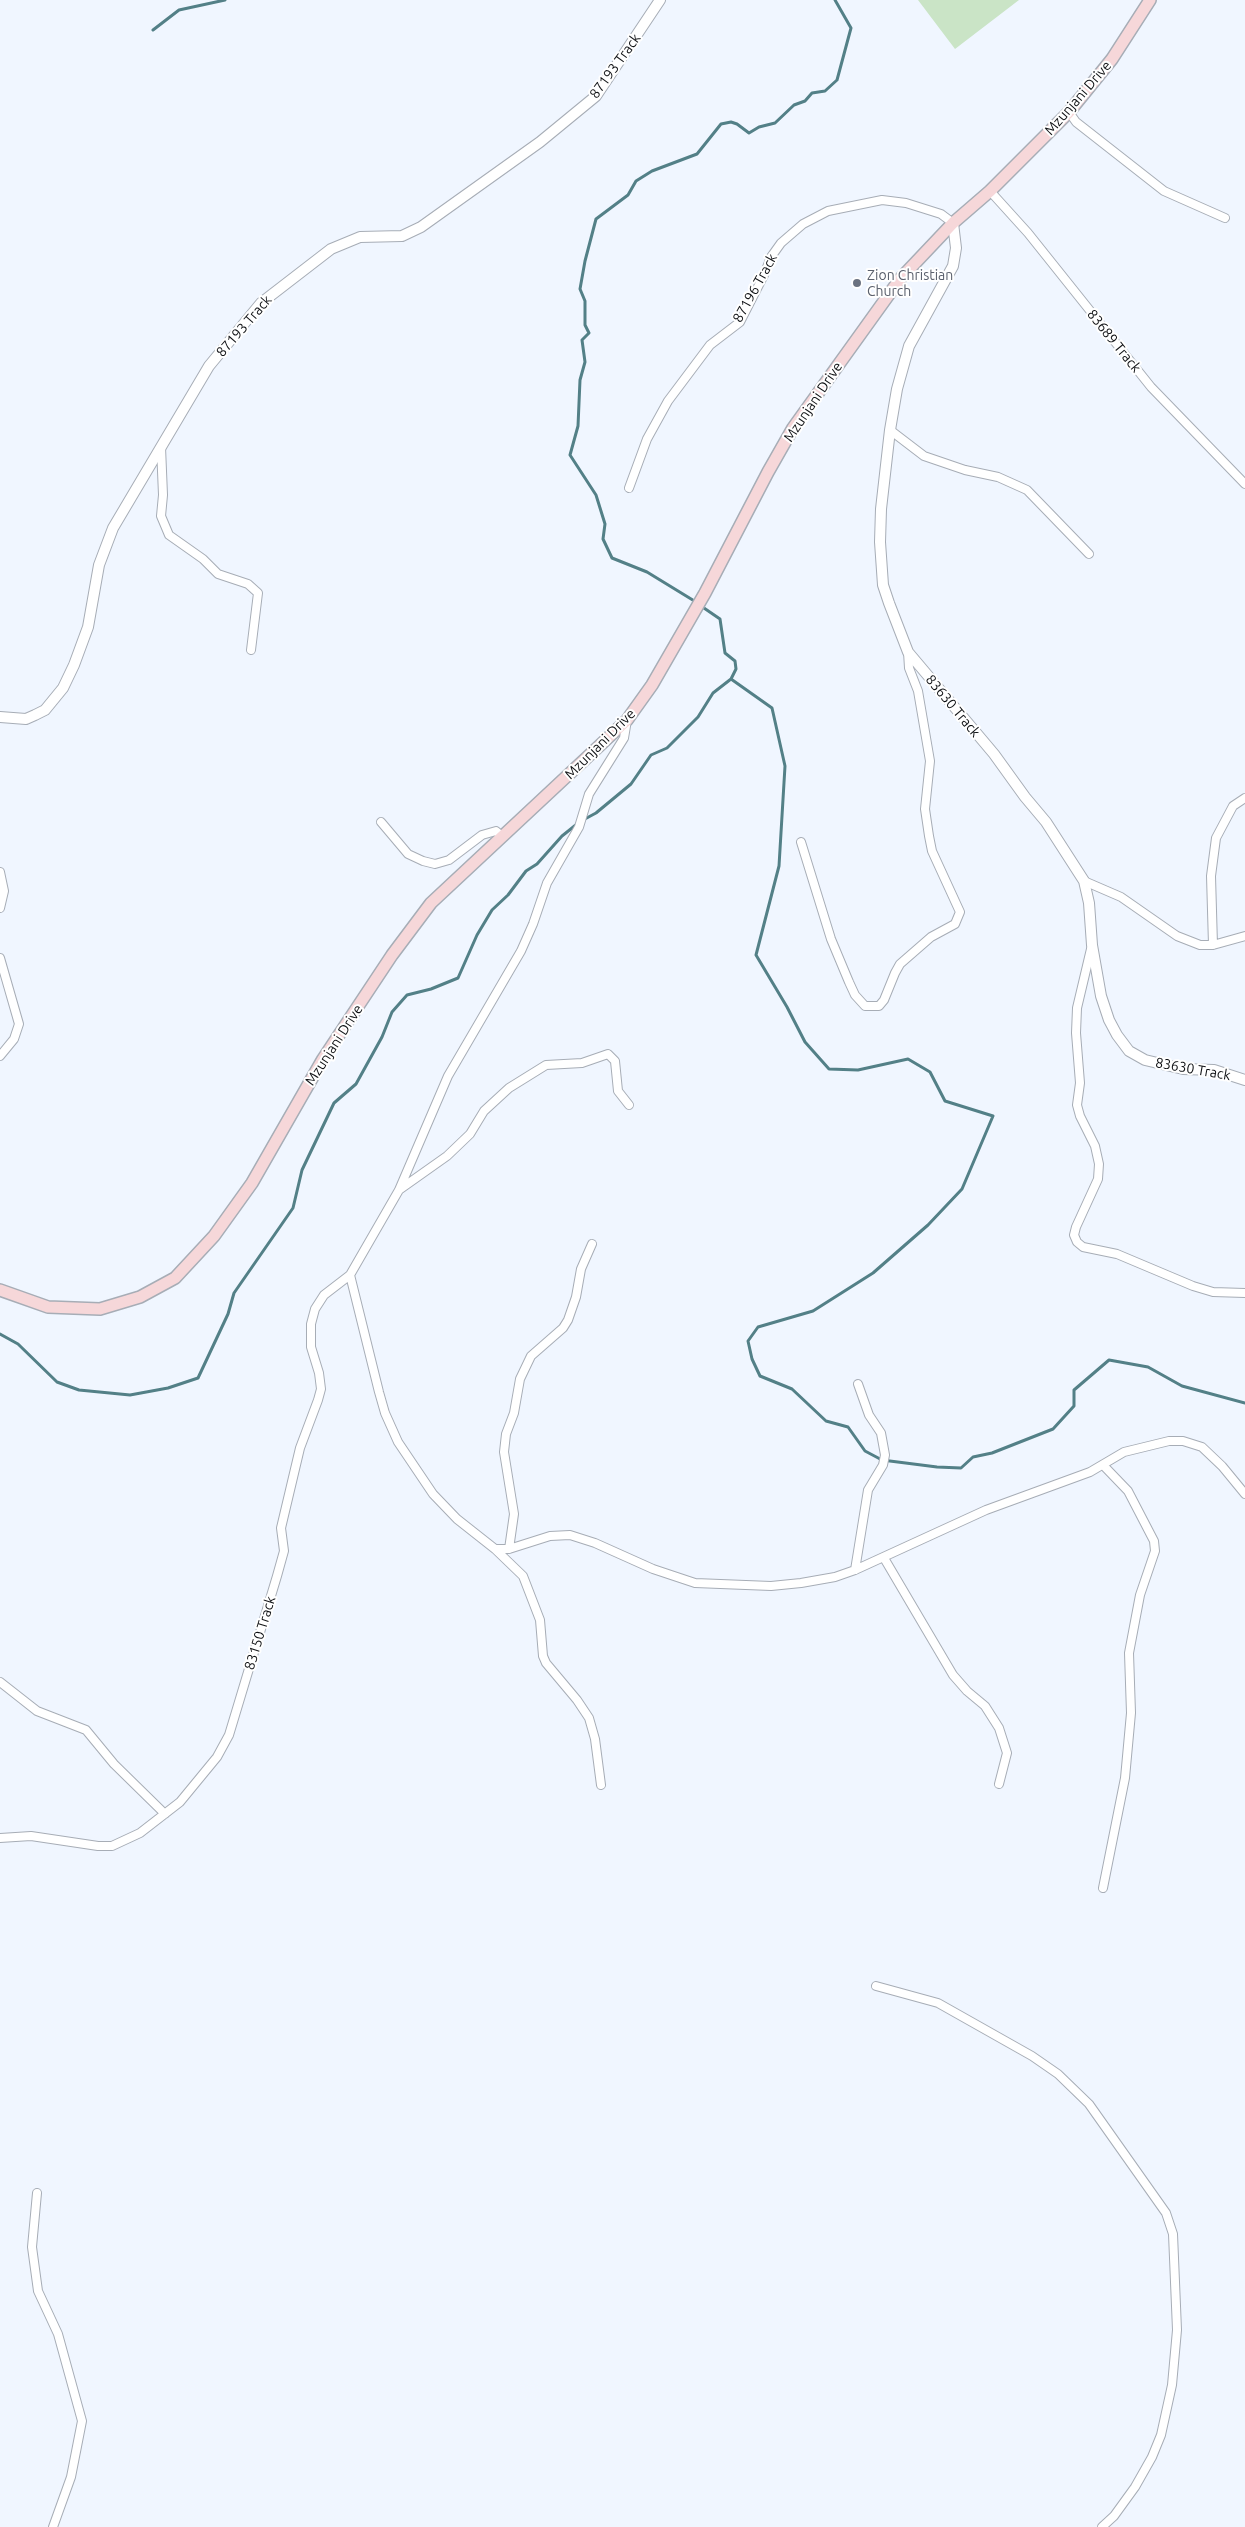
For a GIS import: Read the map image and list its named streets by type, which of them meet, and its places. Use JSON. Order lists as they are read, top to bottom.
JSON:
{
  "streets": {
    "main road": ["Mzunjani Drive"],
    "street": [
      "87193 Track",
      "87196 Track",
      "83689 Track",
      "83630 Track",
      "83150 Track"
    ]
  },
  "crossings": [
    ["Mzunjani Drive", "87196 Track"],
    ["Mzunjani Drive", "83689 Track"],
    ["Mzunjani Drive", "83630 Track"],
    ["87196 Track", "83630 Track"]
  ],
  "places": ["Zion Christian Church"]
}
